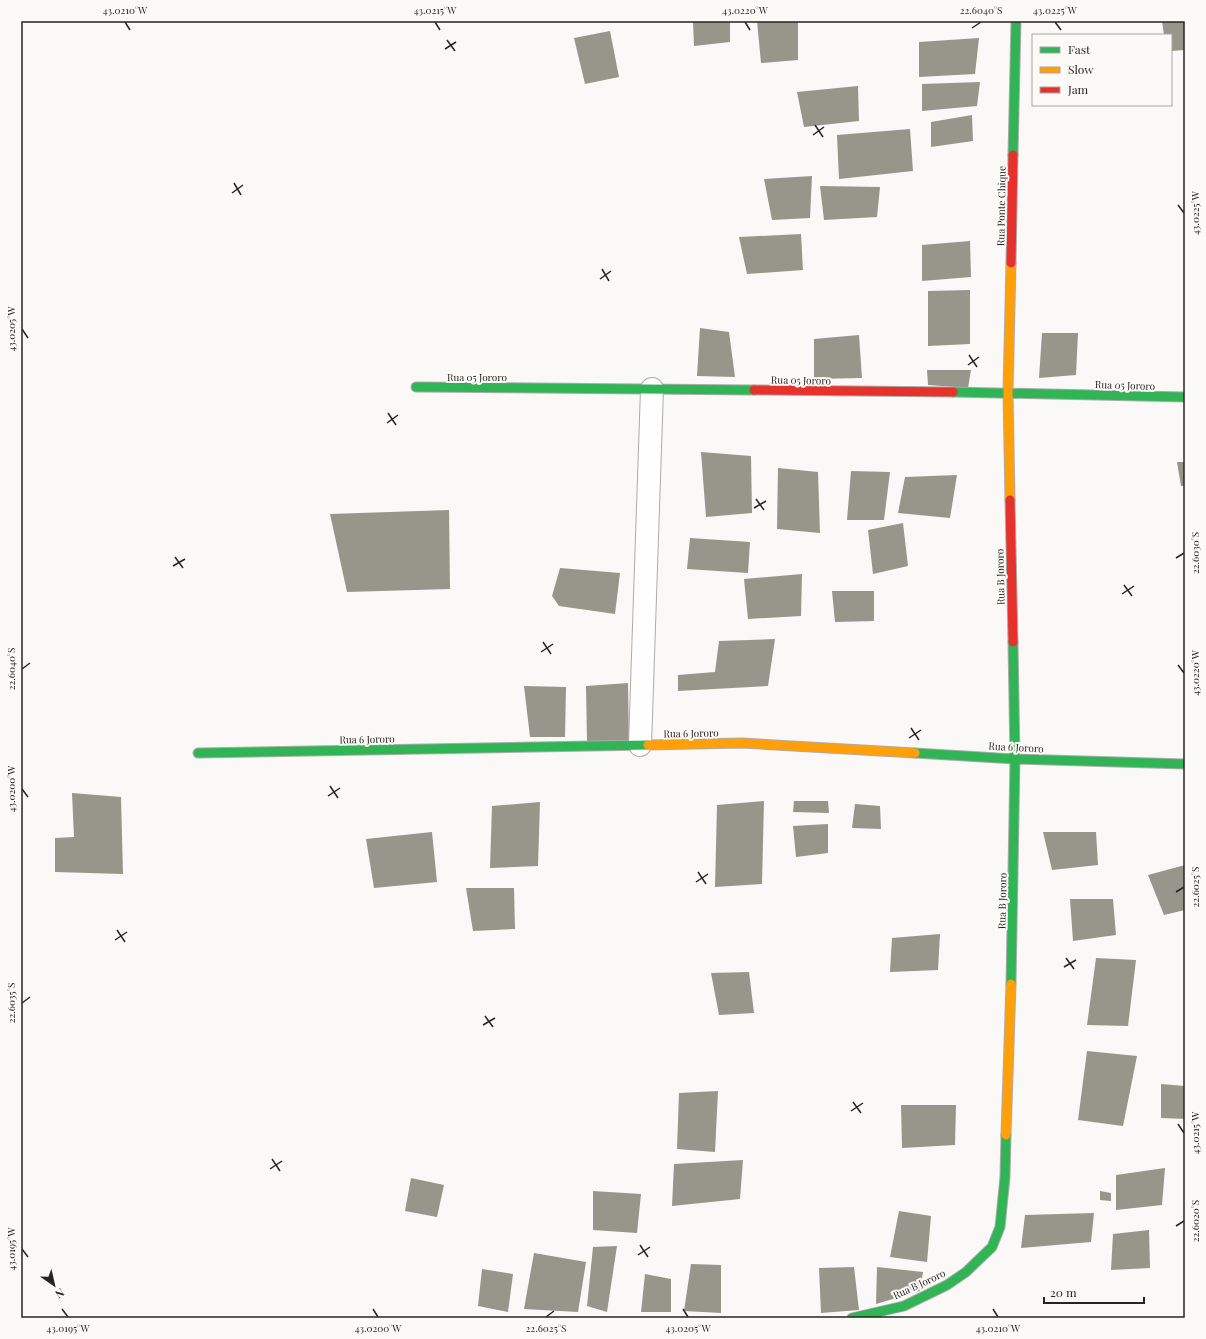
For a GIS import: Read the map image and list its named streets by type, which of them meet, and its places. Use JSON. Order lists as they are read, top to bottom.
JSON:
{
  "streets": {
    "street": [
      "Rua Ponte Chique",
      "Rua 05 Jororo",
      "Rua B Jororo",
      "Rua 6 Jororo"
    ]
  },
  "crossings": [
    ["Rua Ponte Chique", "Rua 05 Jororo"],
    ["Rua Ponte Chique", "Rua B Jororo"],
    ["Rua 05 Jororo", "Rua B Jororo"],
    ["Rua B Jororo", "Rua 6 Jororo"]
  ],
  "legend": ["Fast", "Slow", "Jam"],
  "scale_bar": "20 m",
  "north": "bottom right",
  "coordinates": [
    "43.0210°W",
    "43.0215°W",
    "43.0220°W",
    "22.6040°S",
    "43.0225°W",
    "43.0205°W",
    "22.6030°S",
    "43.0200°W",
    "22.6025°S",
    "22.6035°S",
    "22.6020°S",
    "43.0195°W"
  ]
}
